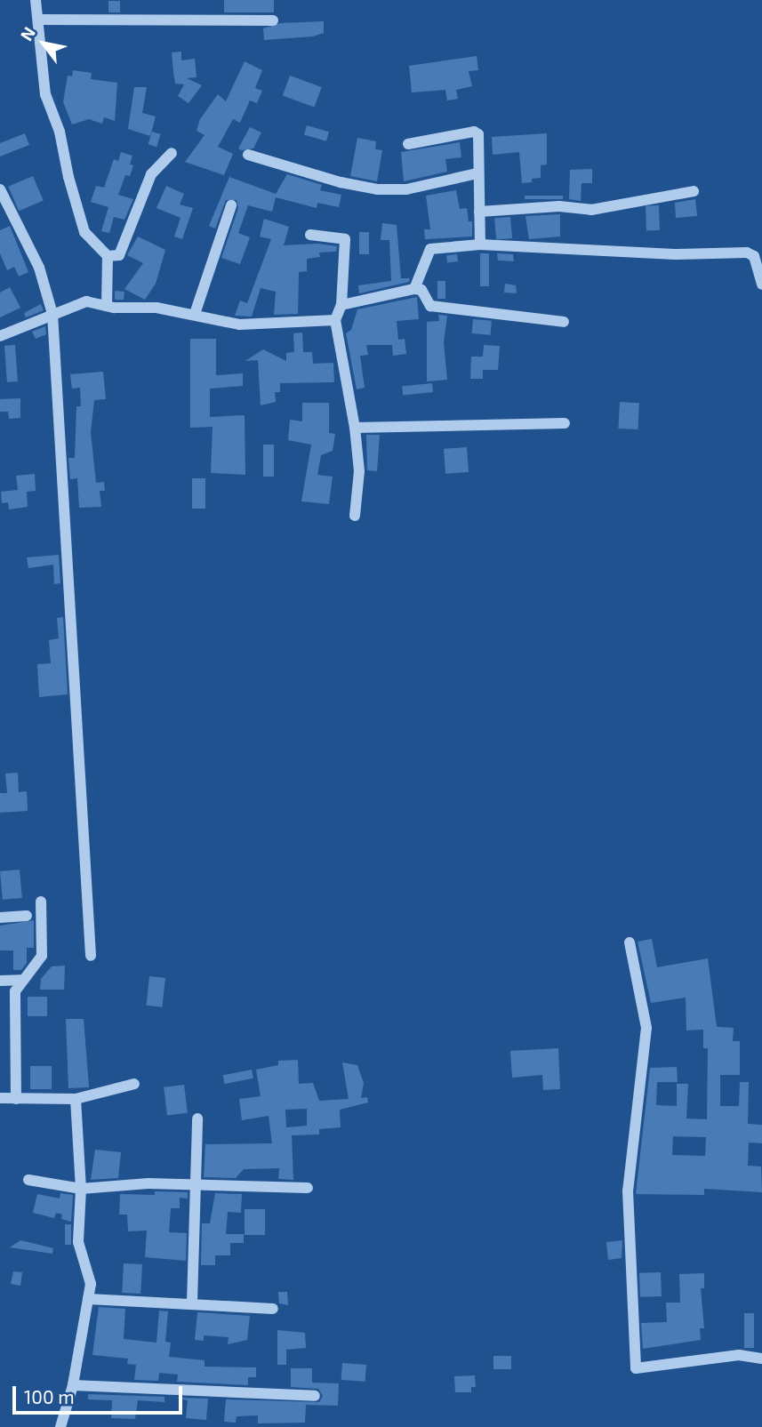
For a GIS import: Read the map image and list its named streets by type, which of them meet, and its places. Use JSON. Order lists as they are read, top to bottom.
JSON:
{
  "scale_bar": "100 m",
  "north": "top left"
}
